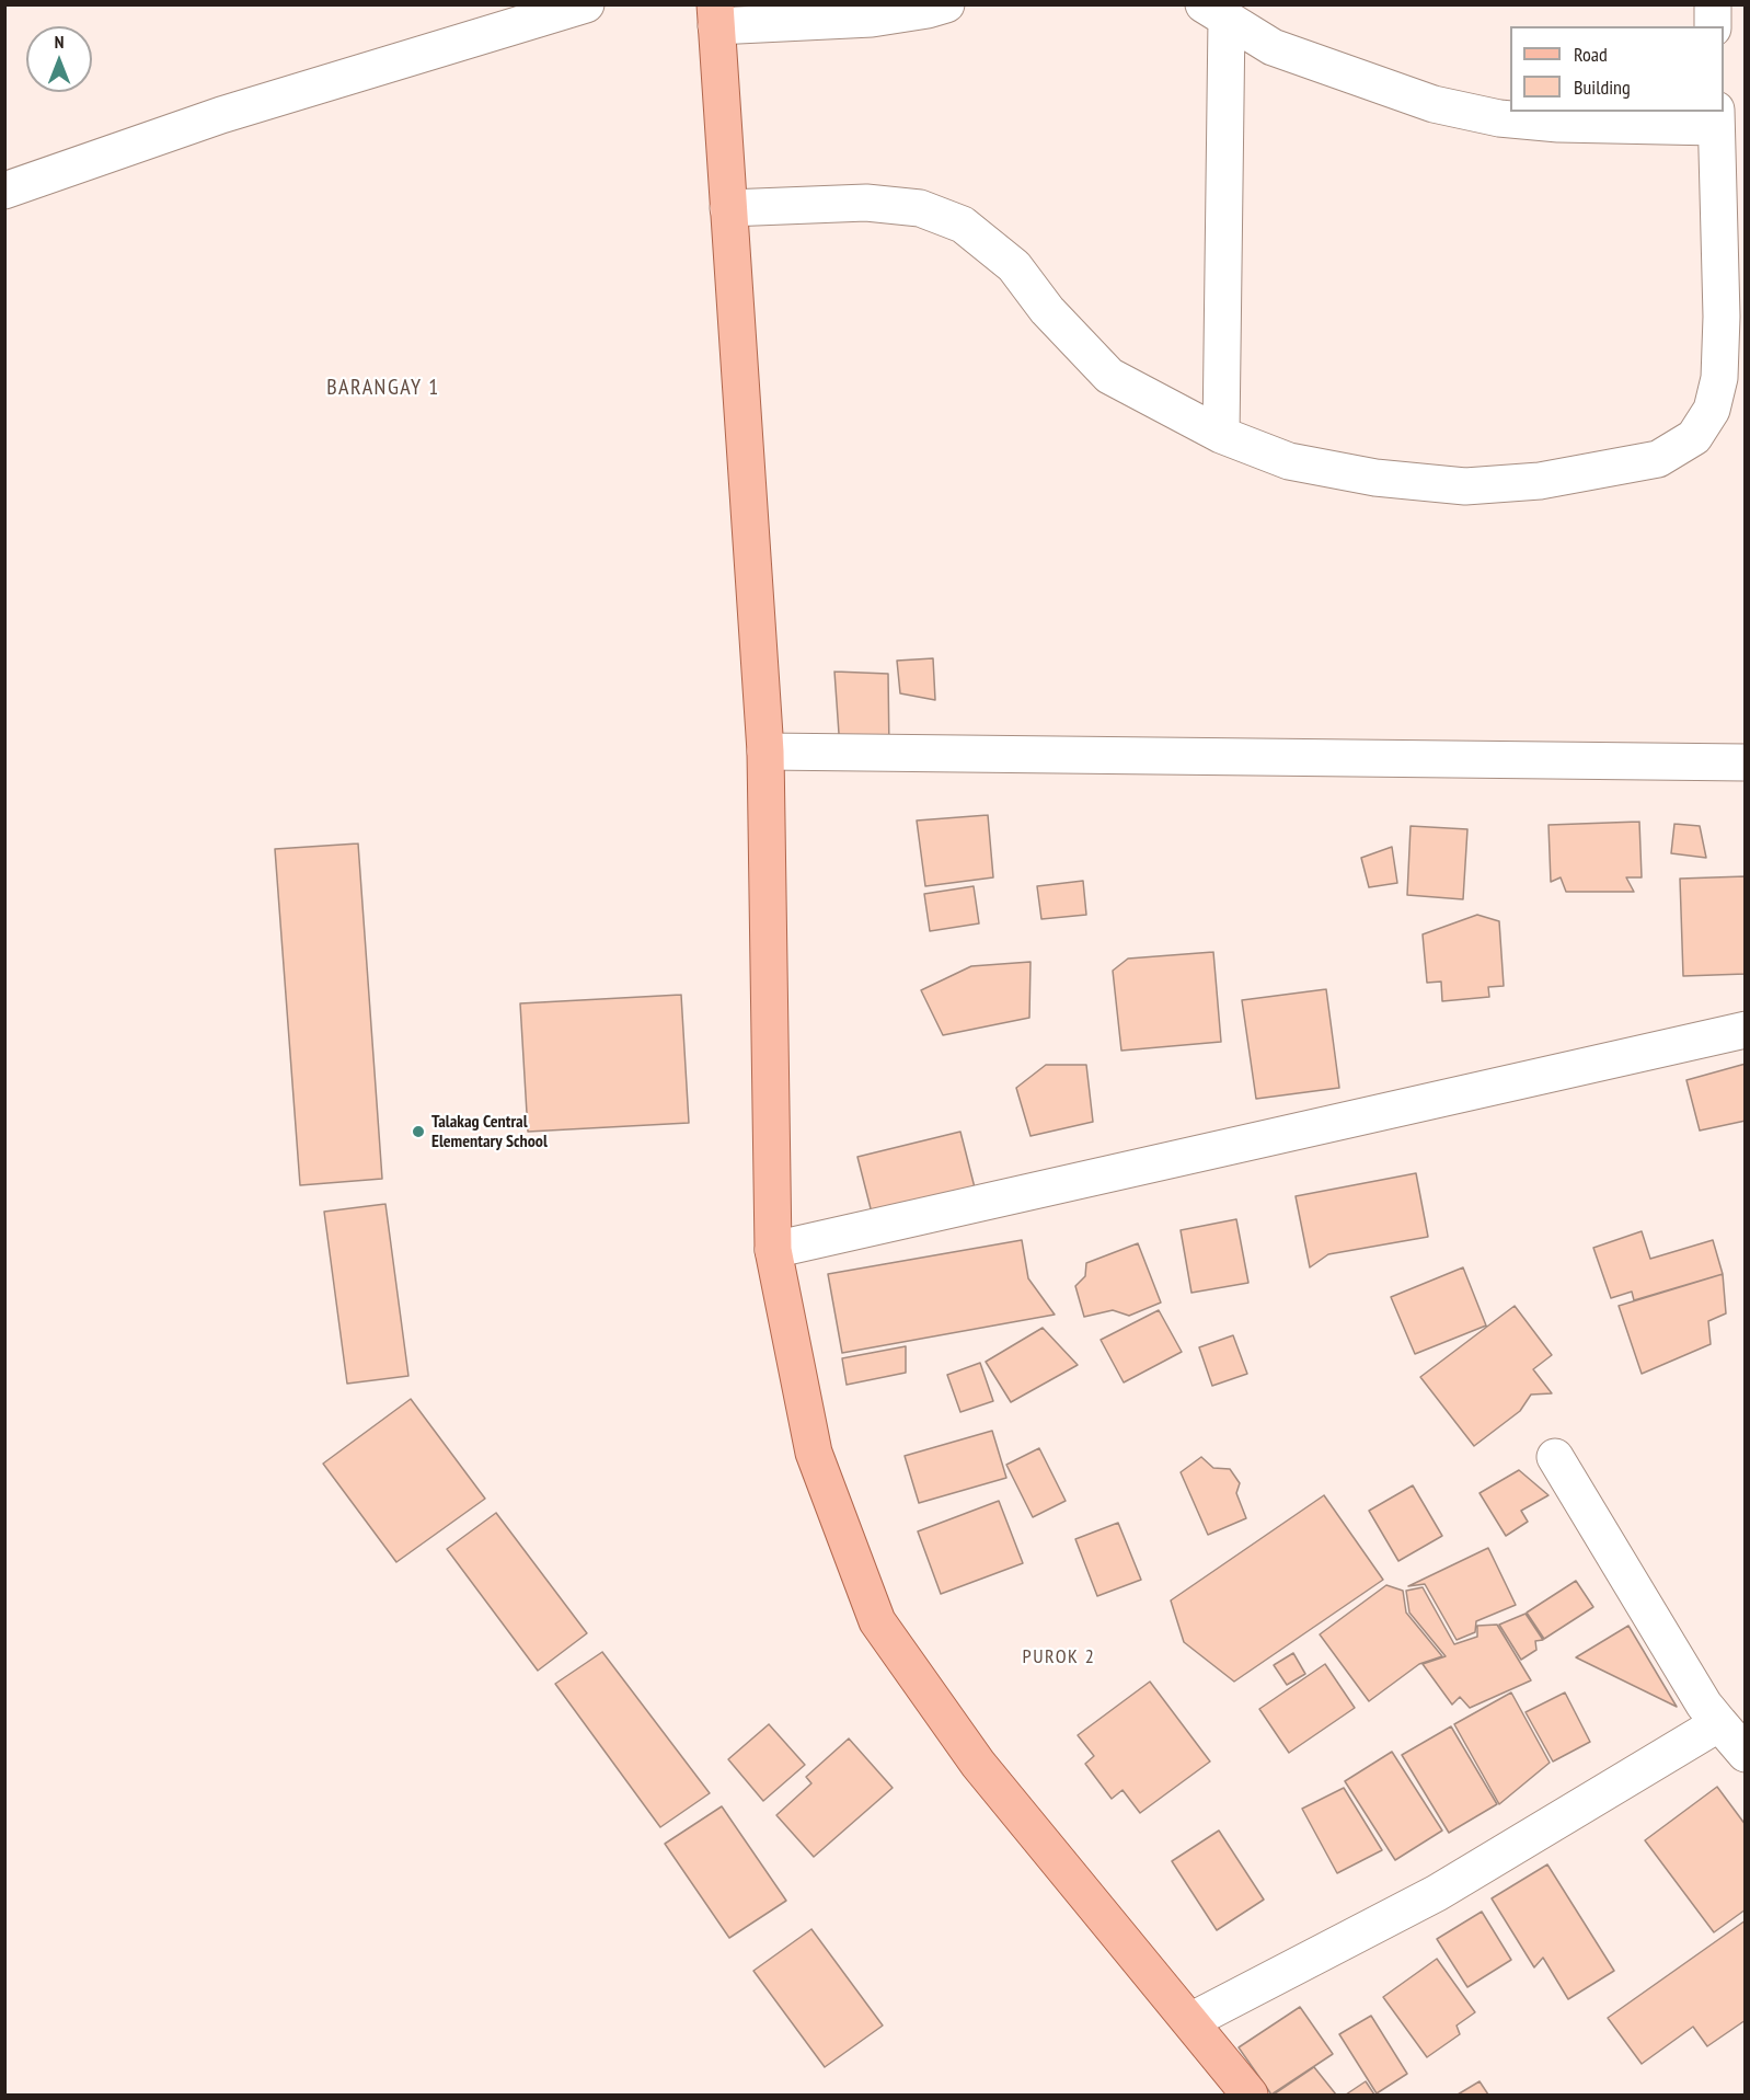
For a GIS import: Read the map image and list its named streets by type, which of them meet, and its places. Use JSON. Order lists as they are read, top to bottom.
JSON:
{
  "districts": ["BARANGAY 1", "PUROK 2"],
  "places": ["Talakag Central Elementary School"],
  "legend": ["Road", "Building"],
  "north": "top"
}
